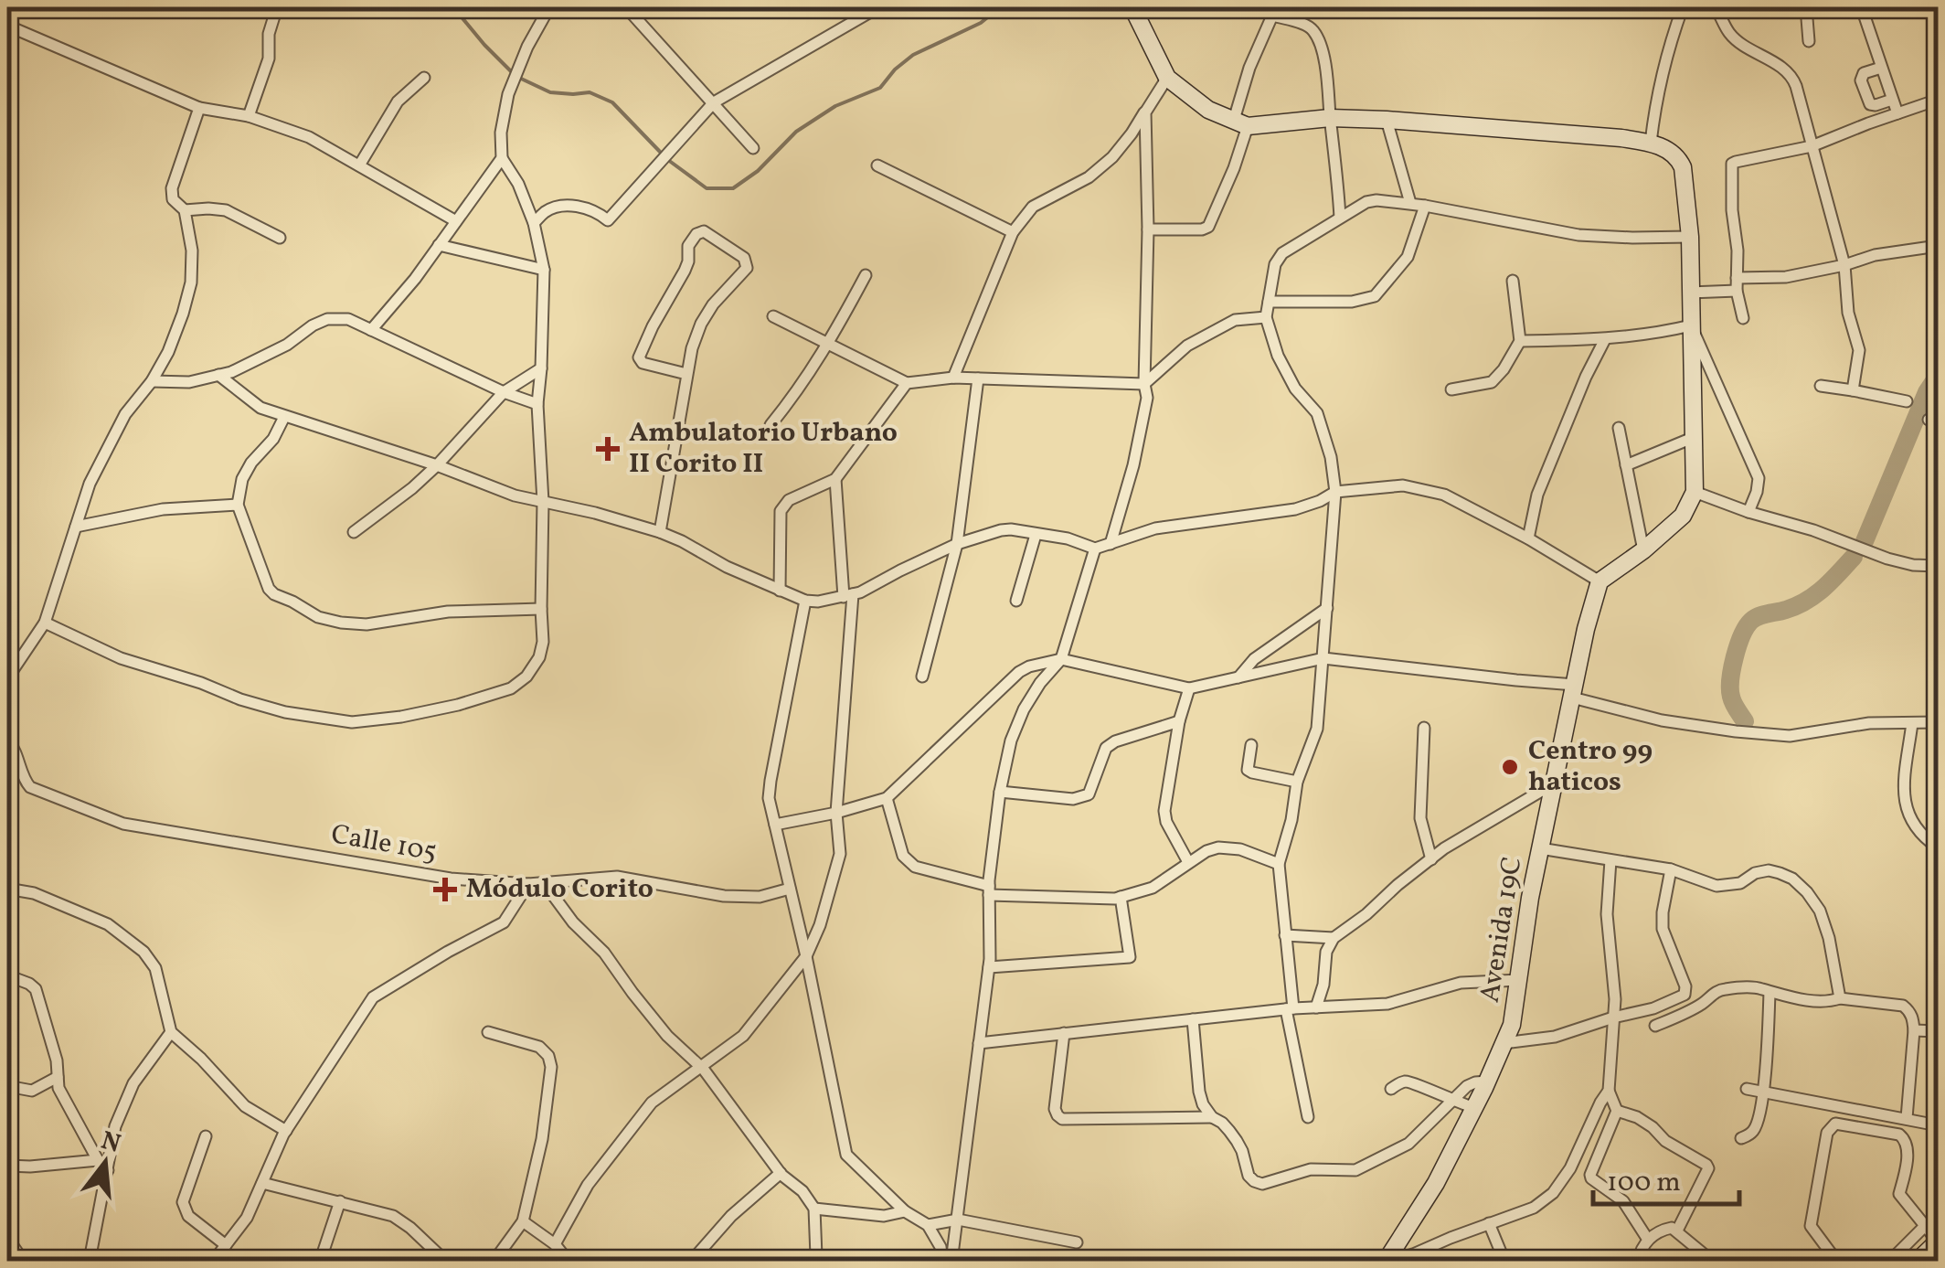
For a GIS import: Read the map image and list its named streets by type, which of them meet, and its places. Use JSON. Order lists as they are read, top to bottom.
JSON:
{
  "streets": {
    "street": ["Calle 105", "Avenida 19C"]
  },
  "places": {
    "health": ["Ambulatorio Urbano II Corito II", "Módulo Corito"],
    "other": ["Centro 99 haticos"]
  },
  "scale_bar": "100 m",
  "north": "top"
}
